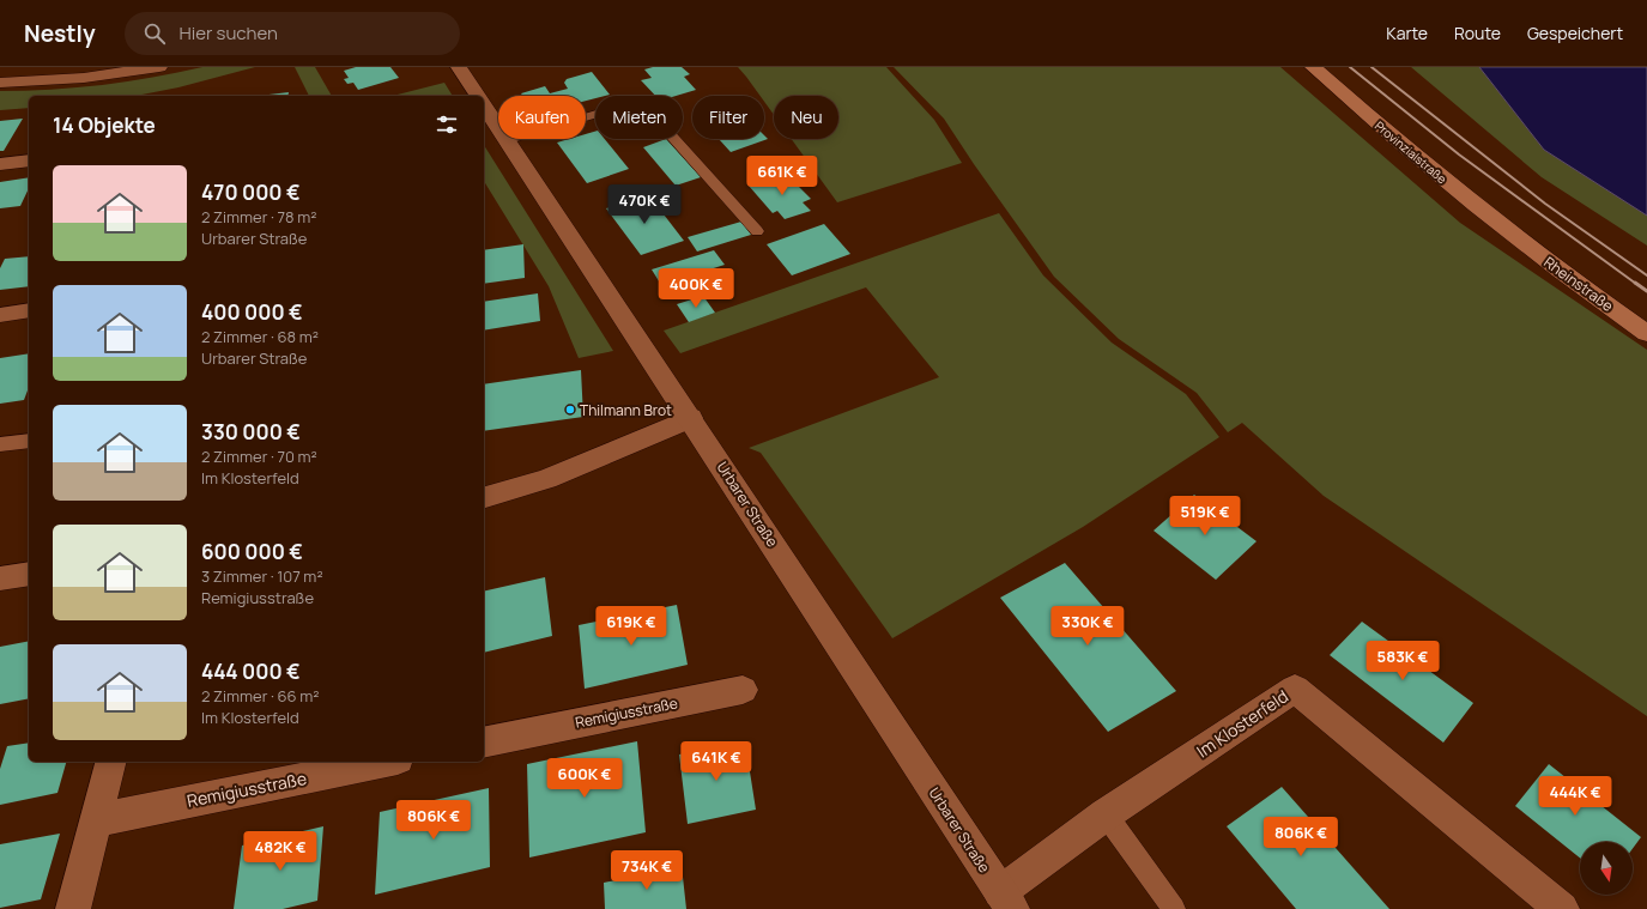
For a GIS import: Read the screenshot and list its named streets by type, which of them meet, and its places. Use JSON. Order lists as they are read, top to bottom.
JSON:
{
  "streets": {
    "main road": ["Provinzialstraße", "Rheinstraße"],
    "street": ["Urbarer Straße", "Remigiusstraße", "Im Klosterfeld"]
  },
  "crossings": [
    ["Provinzialstraße", "Rheinstraße"],
    ["Urbarer Straße", "Im Klosterfeld"]
  ],
  "places": ["Thilmann Brot"],
  "north": "bottom",
  "page": {
    "header": "Nestly",
    "search": "Hier suchen",
    "nav": ["Karte", "Route", "Gespeichert"],
    "chip": [
      "Kaufen",
      "Mieten",
      "Filter",
      "Neu"
    ],
    "heading": "14 Objekte",
    "list": [
      {
        "name": "470 000 €",
        "note": "2 Zimmer · 78 m² · Urbarer Straße"
      },
      {
        "name": "400 000 €",
        "note": "2 Zimmer · 68 m² · Urbarer Straße"
      },
      {
        "name": "330 000 €",
        "note": "2 Zimmer · 70 m² · Im Klosterfeld"
      },
      {
        "name": "600 000 €",
        "note": "3 Zimmer · 107 m² · Remigiusstraße"
      },
      {
        "name": "444 000 €",
        "note": "2 Zimmer · 66 m² · Im Klosterfeld"
      }
    ],
    "price": [
      "661K €",
      "470K €",
      "400K €",
      "519K €",
      "619K €",
      "330K €",
      "583K €",
      "641K €",
      "600K €",
      "444K €",
      "806K €",
      "806K €",
      "482K €",
      "734K €"
    ]
  }
}
